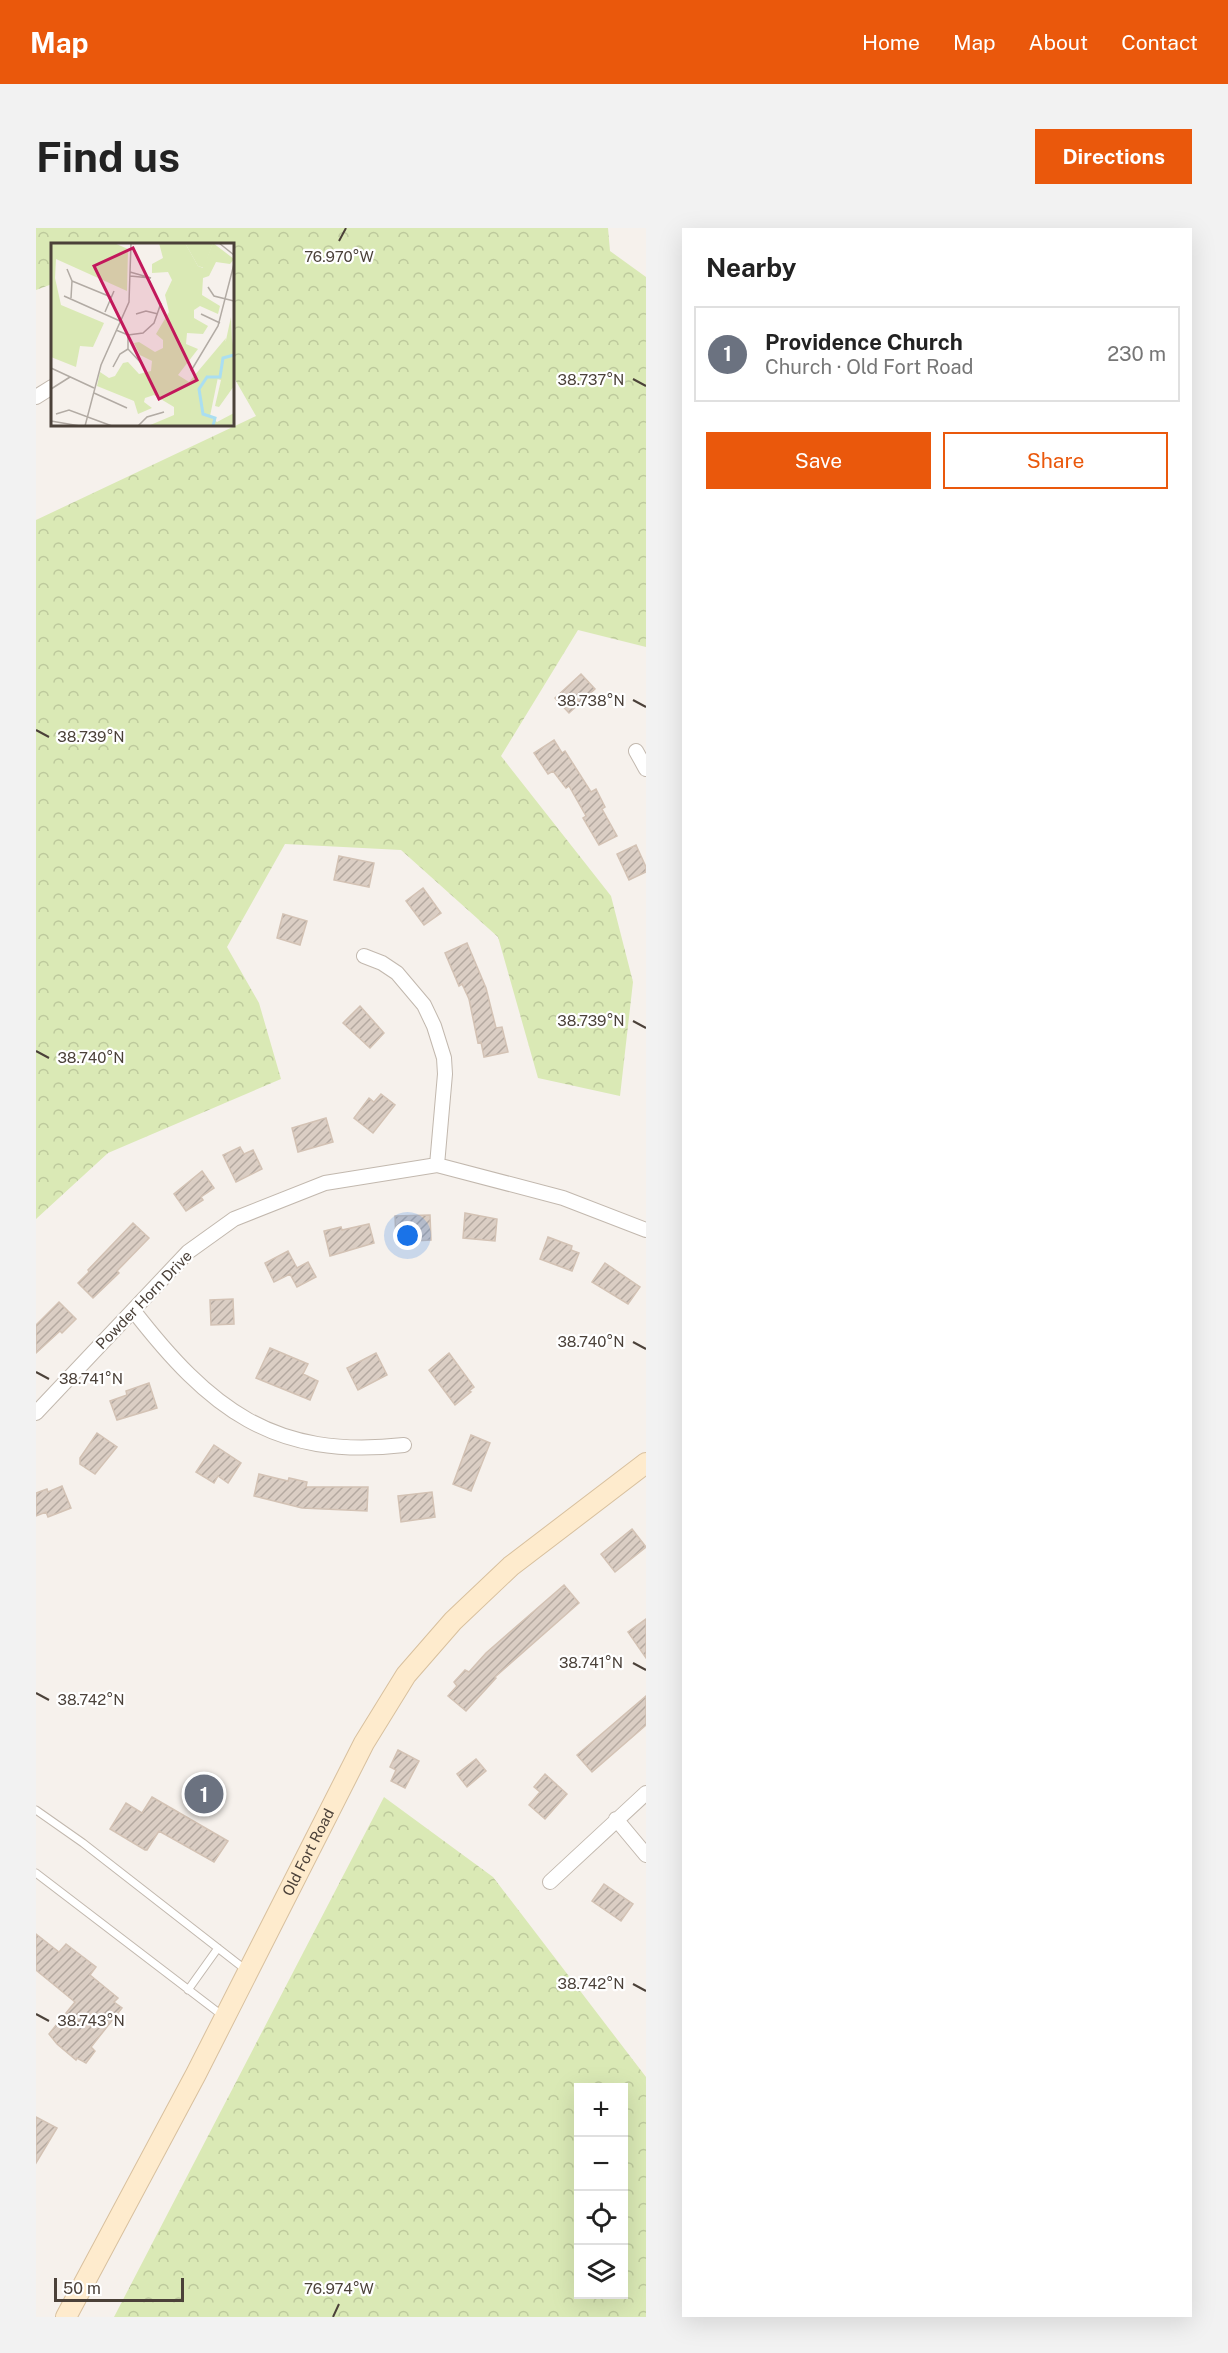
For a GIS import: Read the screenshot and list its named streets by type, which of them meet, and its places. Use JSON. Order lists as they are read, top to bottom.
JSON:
{
  "streets": {
    "main road": ["Old Fort Road"],
    "street": ["Powder Horn Drive"]
  },
  "scale_bar": "50 m",
  "page": {
    "header": "Map",
    "nav": [
      "Home",
      "Map",
      "About",
      "Contact"
    ],
    "buttons": [
      "Directions",
      ["Save", "Share"]
    ],
    "title": "Find us",
    "heading": "Nearby",
    "list": [
      {
        "mark": "1",
        "name": "Providence Church",
        "note": "Church · Old Fort Road",
        "value": "230 m"
      }
    ],
    "pins": "1",
    "map_buttons": ["+", "−"],
    "scale": "50 m"
  },
  "coordinates": [
    "76.970°W",
    "38.737°N",
    "38.738°N",
    "38.739°N",
    "38.740°N",
    "38.741°N",
    "38.742°N",
    "38.743°N",
    "76.974°W"
  ]
}
